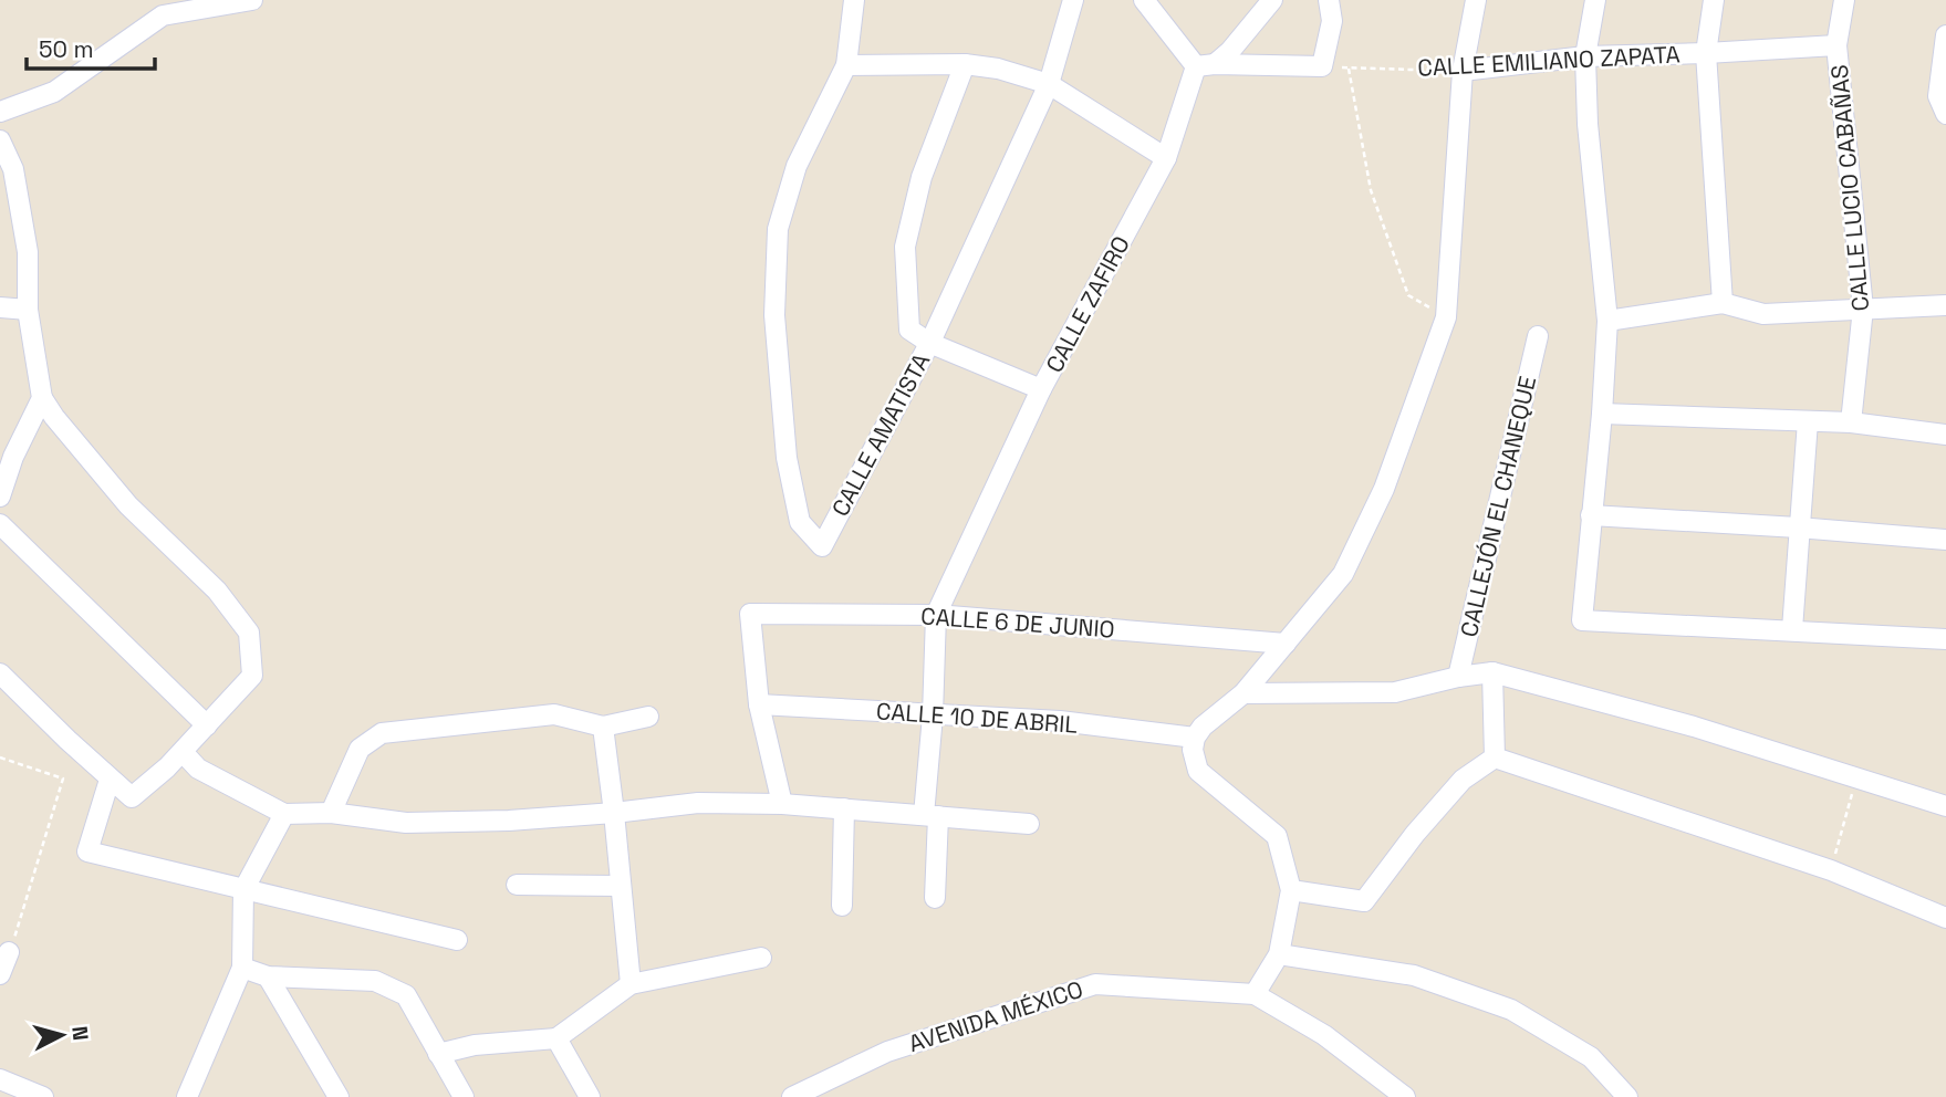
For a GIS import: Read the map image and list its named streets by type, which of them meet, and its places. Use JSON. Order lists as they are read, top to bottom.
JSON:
{
  "streets": {
    "street": [
      "CALLE EMILIANO ZAPATA",
      "CALLE LUCIO CABAÑAS",
      "CALLE ZAFIRO",
      "CALLE AMATISTA",
      "CALLEJÓN EL CHANEQUE",
      "CALLE 6 DE JUNIO",
      "CALLE 10 DE ABRIL",
      "AVENIDA MÉXICO"
    ]
  },
  "crossings": [
    ["CALLE EMILIANO ZAPATA", "CALLE LUCIO CABAÑAS"],
    ["CALLE ZAFIRO", "CALLE 6 DE JUNIO"],
    ["CALLE 6 DE JUNIO", "CALLE 10 DE ABRIL"]
  ],
  "scale_bar": "50 m",
  "north": "right"
}
